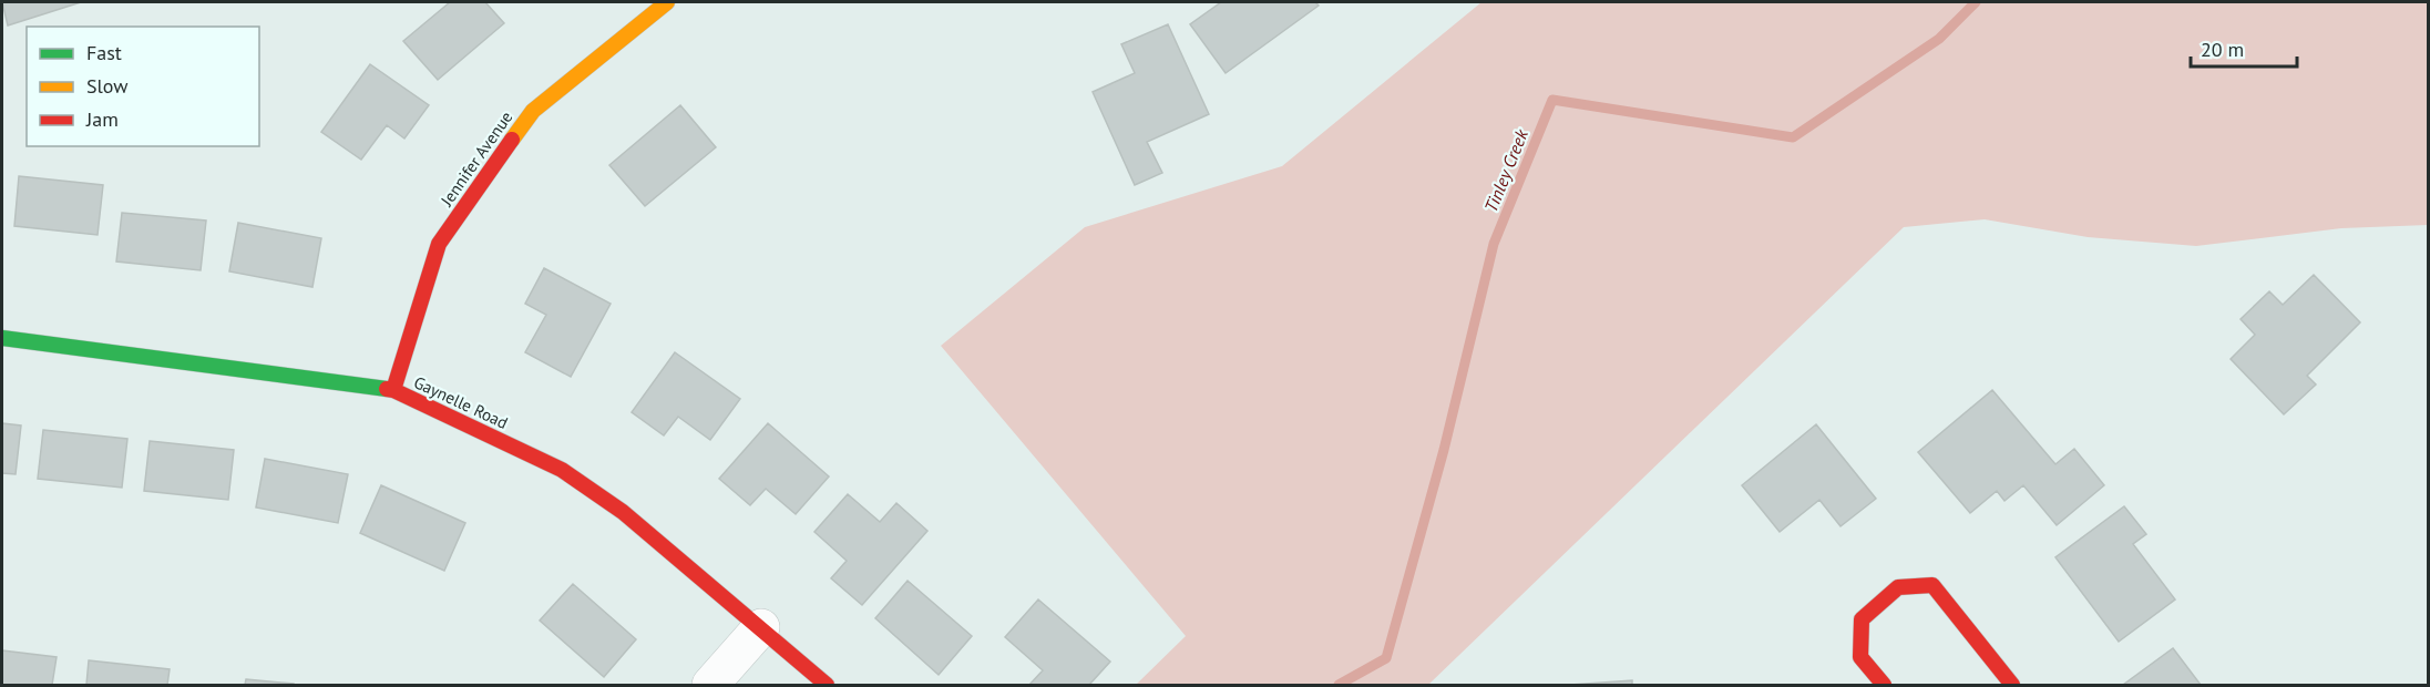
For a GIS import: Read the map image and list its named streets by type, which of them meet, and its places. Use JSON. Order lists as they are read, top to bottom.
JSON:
{
  "streets": {
    "street": ["Jennifer Avenue", "Gaynelle Road"]
  },
  "crossings": [
    ["Jennifer Avenue", "Gaynelle Road"]
  ],
  "water": ["Tinley Creek"],
  "legend": ["Fast", "Slow", "Jam"],
  "scale_bar": "20 m"
}
